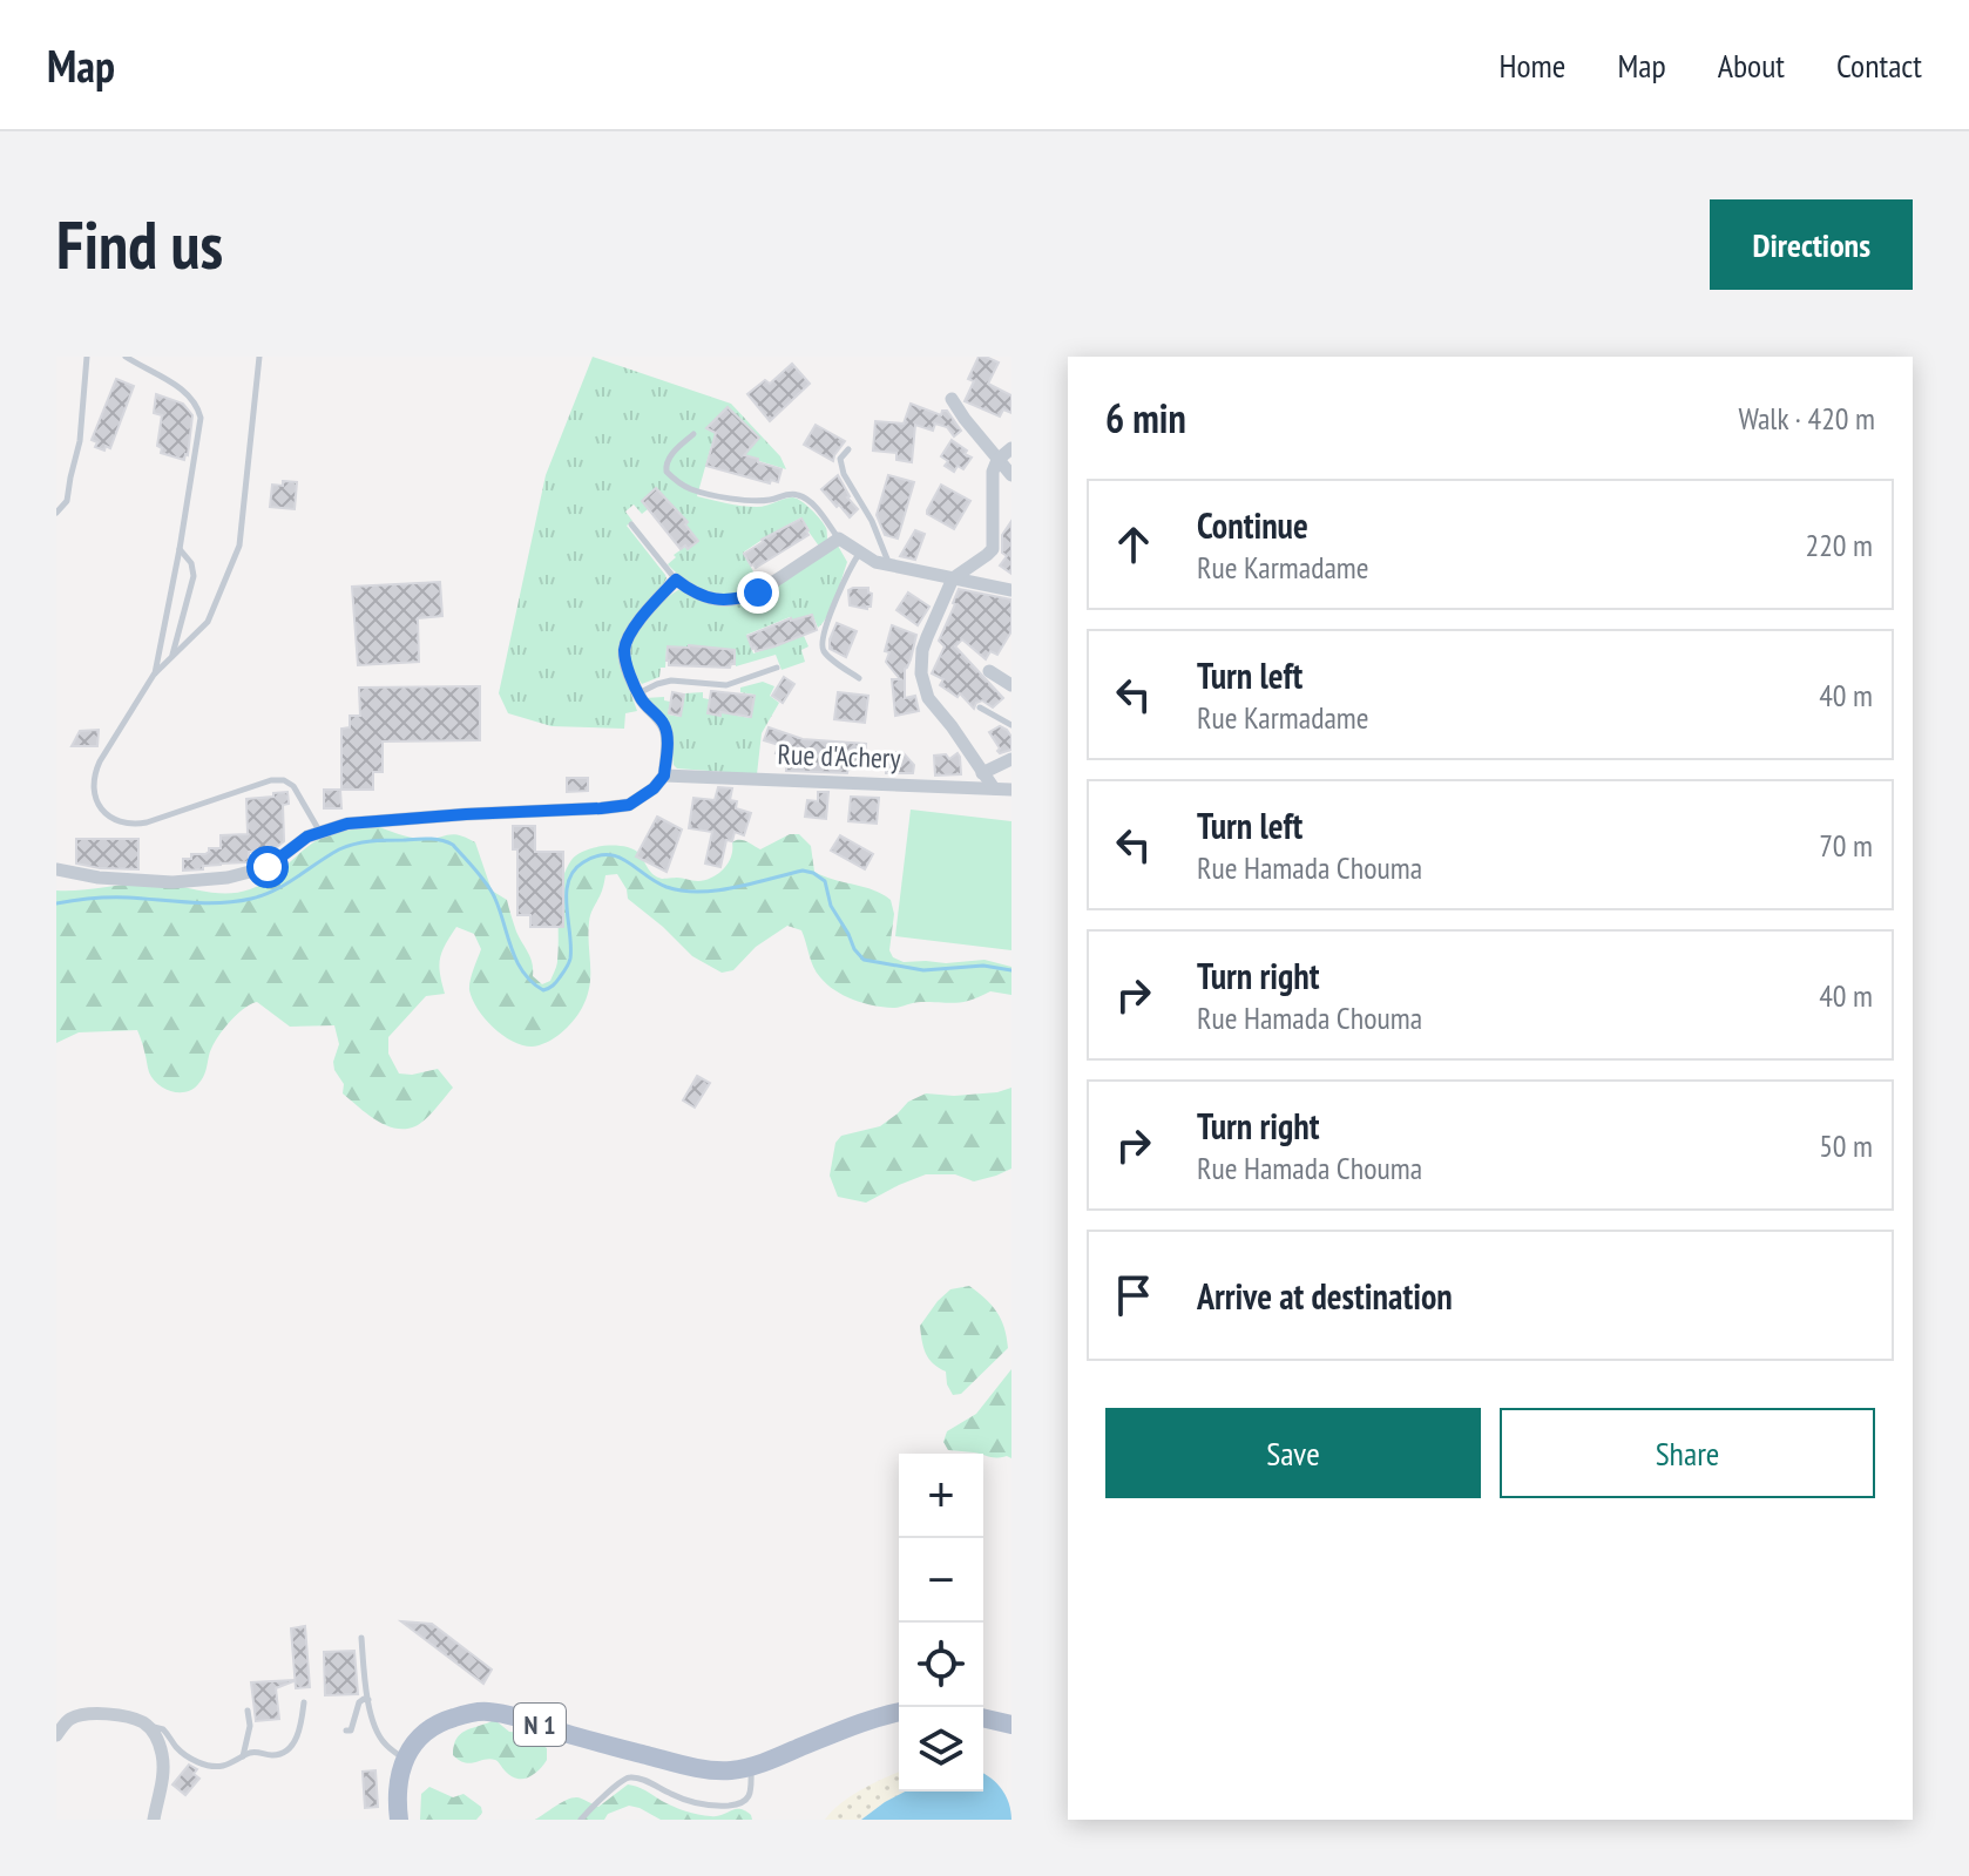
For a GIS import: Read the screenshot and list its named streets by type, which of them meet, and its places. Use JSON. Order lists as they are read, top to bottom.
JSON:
{
  "streets": {
    "main road": ["N 1"],
    "street": ["Rue d'Achery"]
  },
  "page": {
    "header": "Map",
    "nav": [
      "Home",
      "Map",
      "About",
      "Contact"
    ],
    "buttons": [
      "Directions",
      ["Save", "Share"]
    ],
    "title": "Find us",
    "heading": ["6 min", "Walk · 420 m"],
    "list": [
      ["Continue", "Rue Karmadame", "220 m"],
      ["Turn left", "Rue Karmadame", "40 m"],
      ["Turn left", "Rue Hamada Chouma", "70 m"],
      ["Turn right", "Rue Hamada Chouma", "40 m"],
      ["Turn right", "Rue Hamada Chouma", "50 m"],
      "Arrive at destination"
    ],
    "map_buttons": ["+", "−"]
  }
}
